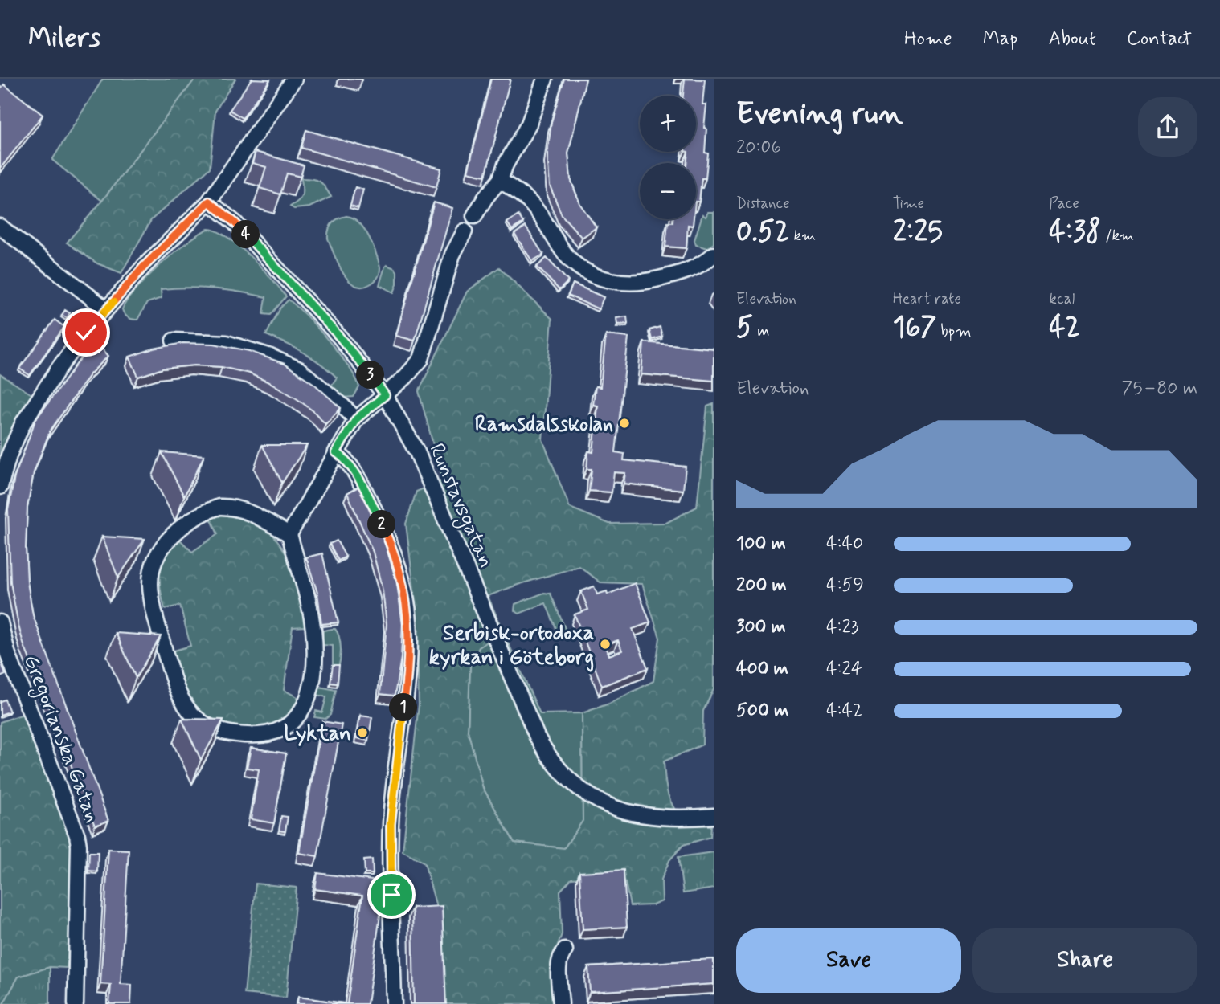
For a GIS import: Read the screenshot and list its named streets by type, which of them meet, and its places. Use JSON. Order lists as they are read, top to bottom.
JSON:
{
  "streets": {
    "street": ["Runstavsgatan", "Gregorianska Gatan"]
  },
  "places": ["Ramsdalsskolan", "Serbisk-ortodoxa kyrkan i Göteborg", "Lyktan"],
  "page": {
    "header": "Milers",
    "nav": [
      "Home",
      "Map",
      "About",
      "Contact"
    ],
    "heading": ["Evening run", "20:06"],
    "map_buttons": ["+", "−"],
    "stats": [
      ["Distance", "0.52 km"],
      ["Time", "2:25"],
      ["Pace", "4:38 /km"],
      ["Elevation", "5 m"],
      ["Heart rate", "167 bpm"],
      ["kcal", "42"]
    ],
    "pins": [
      "4",
      "3",
      "2",
      "1"
    ],
    "chart": ["Elevation", "75–80 m"],
    "list": [
      {
        "name": "100 m",
        "note": "4:40"
      },
      {
        "name": "200 m",
        "note": "4:59"
      },
      {
        "name": "300 m",
        "note": "4:23"
      },
      {
        "name": "400 m",
        "note": "4:24"
      },
      {
        "name": "500 m",
        "note": "4:42"
      }
    ],
    "buttons": ["Save", "Share"]
  }
}
